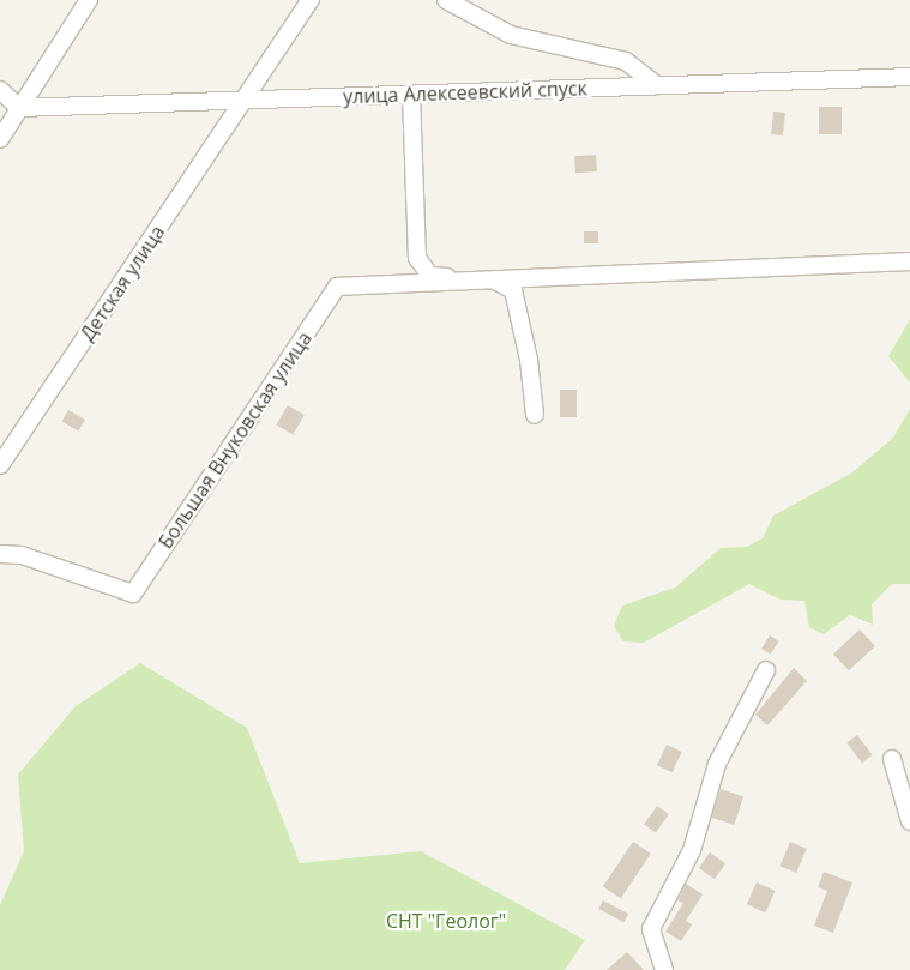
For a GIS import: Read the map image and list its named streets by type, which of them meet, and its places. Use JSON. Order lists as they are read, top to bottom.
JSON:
{
  "streets": {
    "street": ["улица Алексеевский спуск", "Детская улица", "Большая Внуковская улица"]
  },
  "crossings": [
    ["улица Алексеевский спуск", "Детская улица"]
  ],
  "parks": ["СНТ \"Геолог\""]
}
